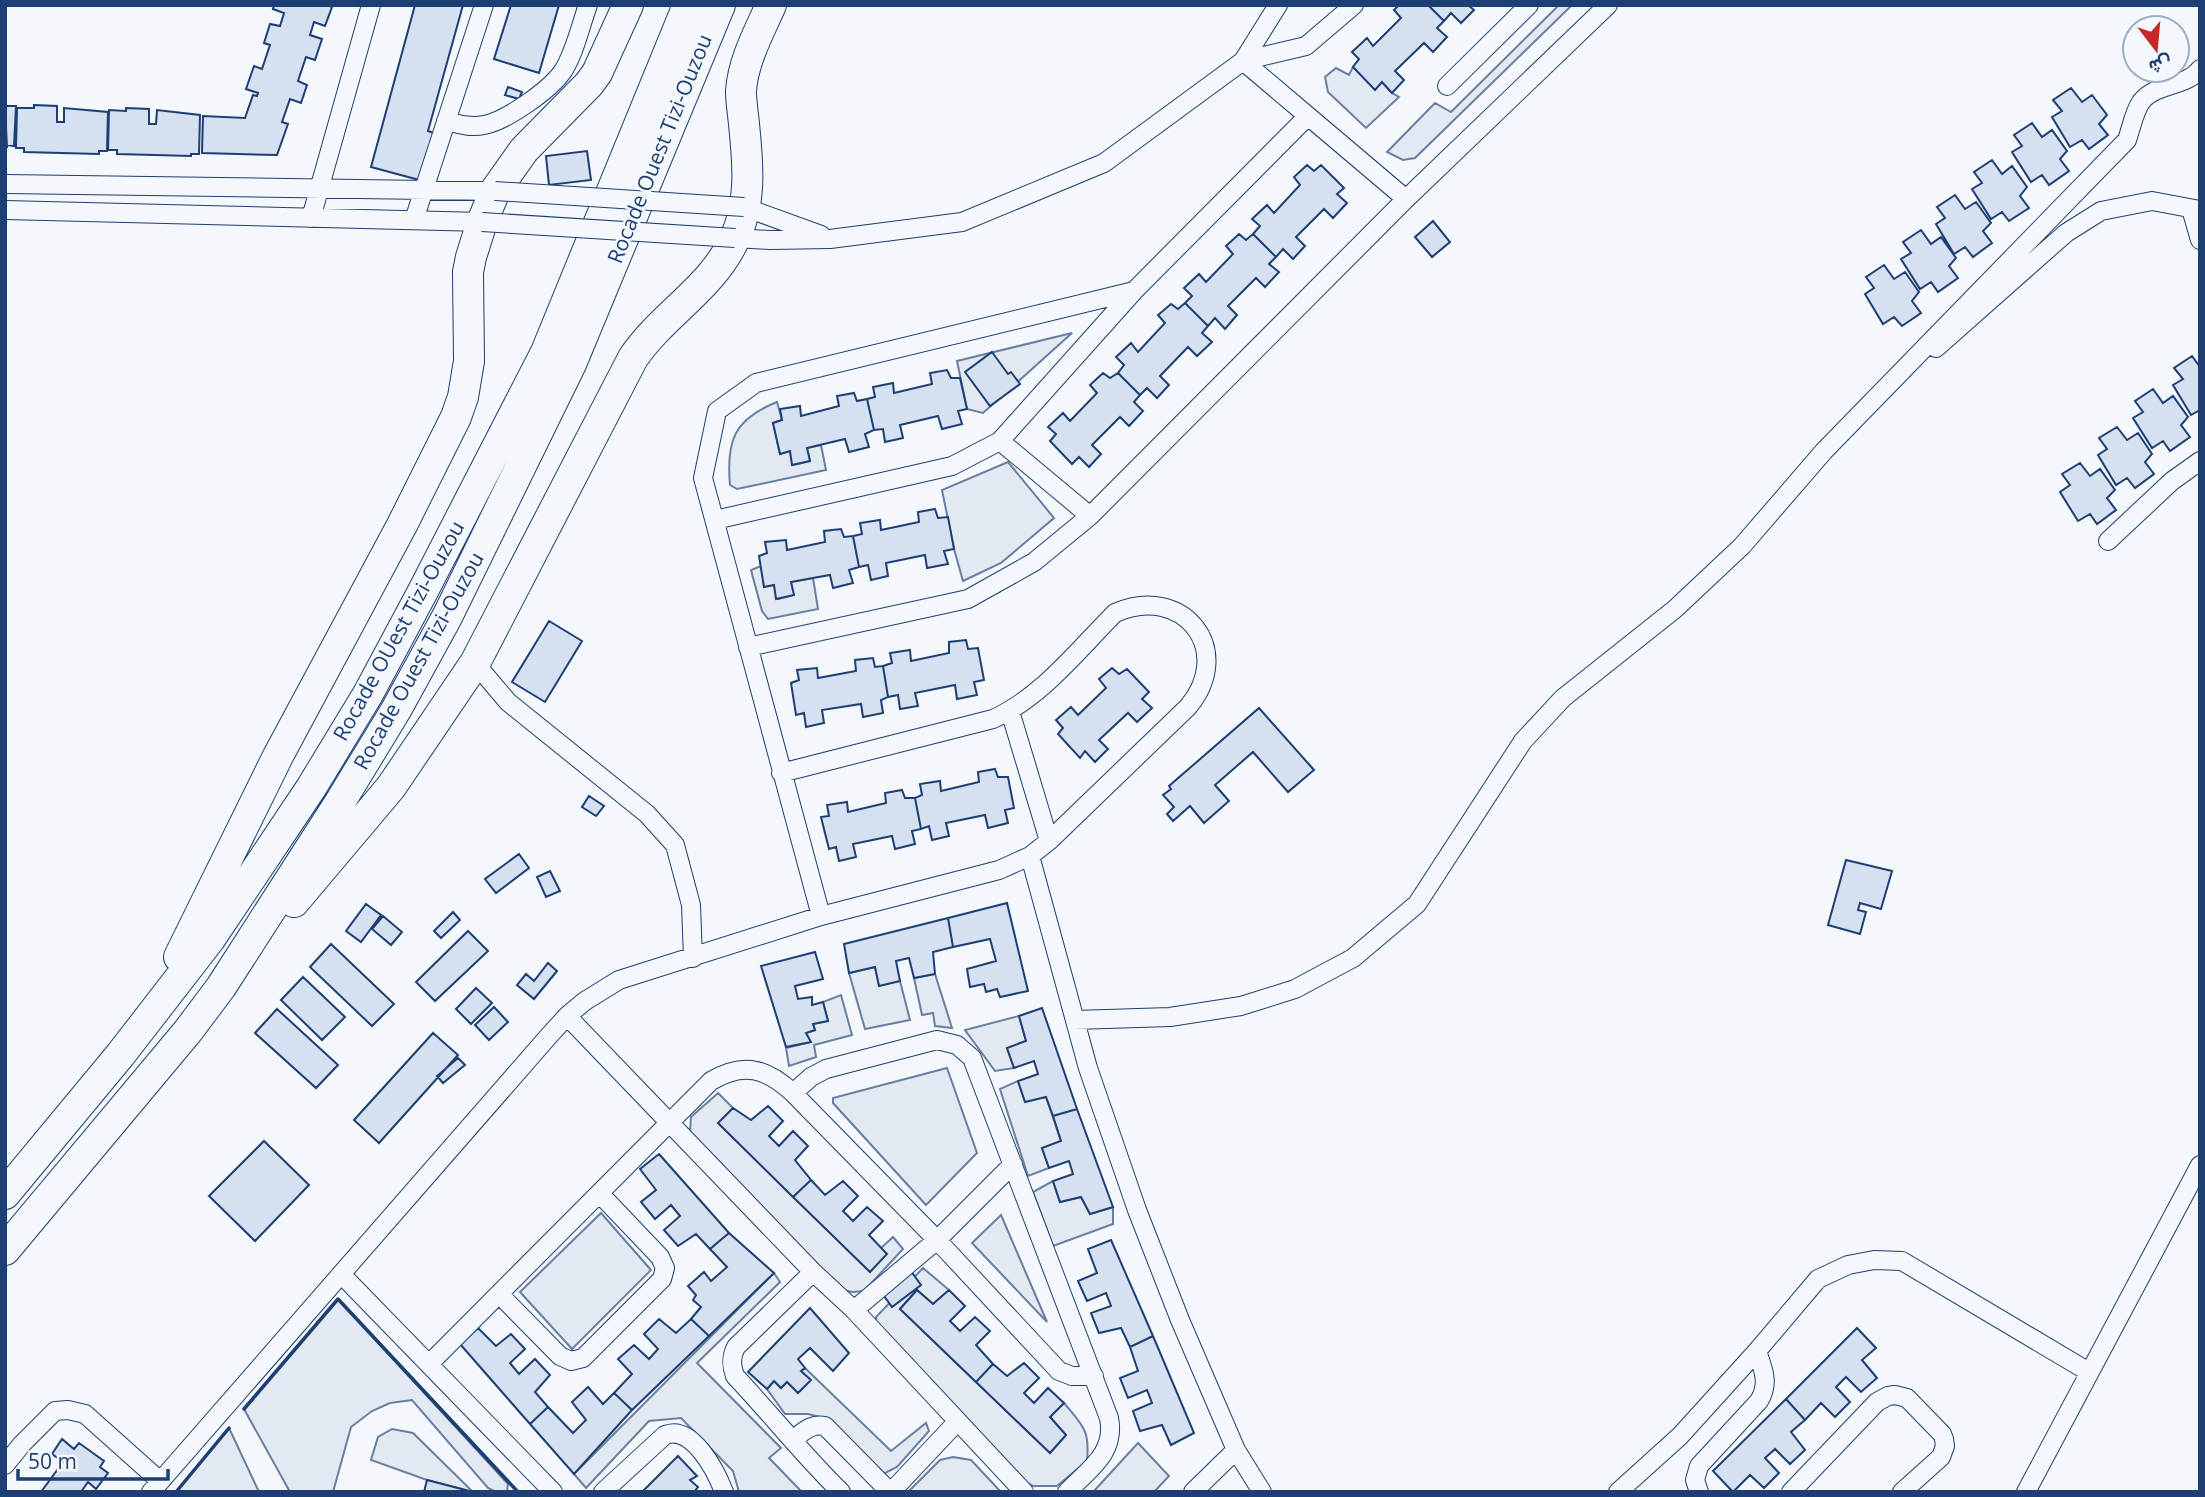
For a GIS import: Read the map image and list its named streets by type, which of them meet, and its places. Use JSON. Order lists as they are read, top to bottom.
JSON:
{
  "streets": {
    "highway": ["Rocade Ouest Tizi-Ouzou", "Rocade OUest Tizi-Ouzou"]
  },
  "scale_bar": "50 m",
  "north": "bottom"
}
